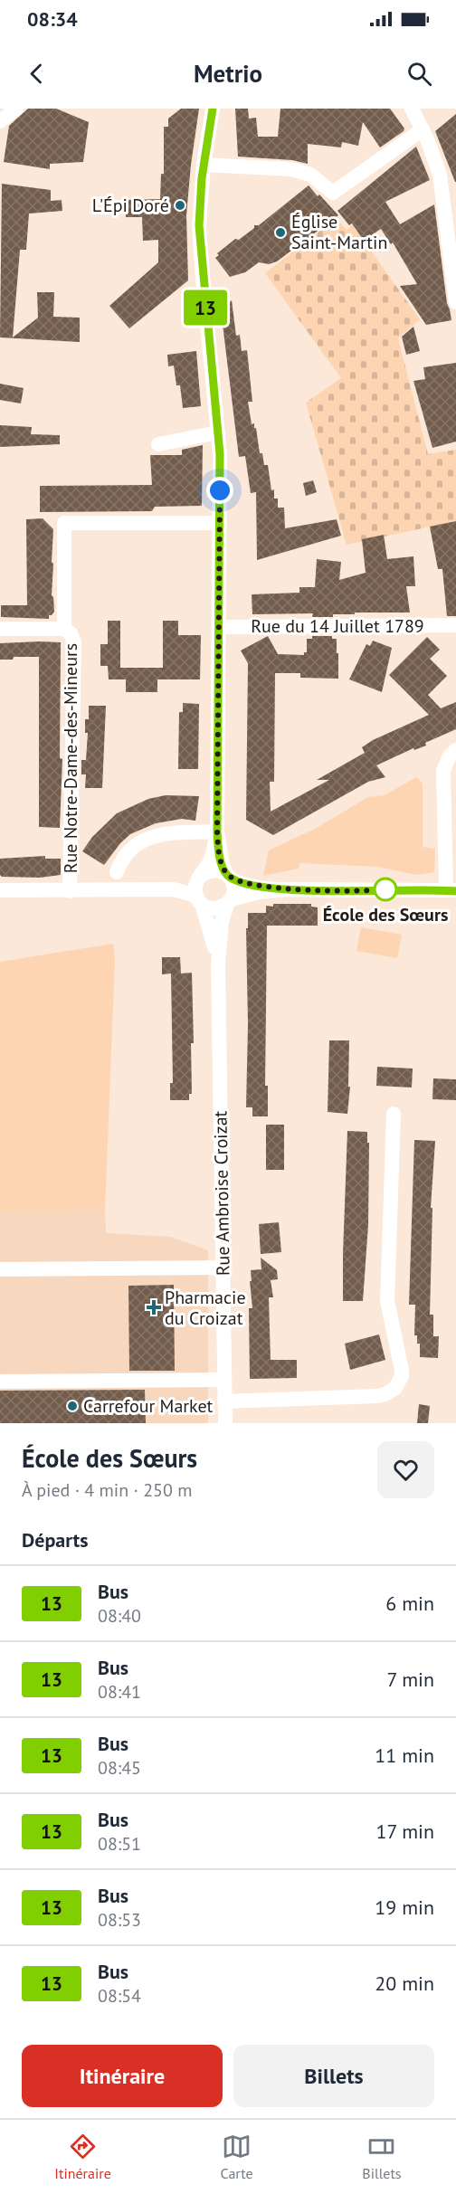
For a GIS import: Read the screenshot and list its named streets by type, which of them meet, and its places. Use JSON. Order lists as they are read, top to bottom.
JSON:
{
  "streets": {
    "street": ["Rue du 14 Juillet 1789", "Rue Notre-Dame-des-Mineurs", "Rue Ambroise Croizat"]
  },
  "places": {
    "other": [
      "L'Épi Doré",
      "Église Saint-Martin",
      "École des Sœurs",
      "Carrefour Market"
    ],
    "health": ["Pharmacie du Croizat"]
  },
  "lines": ["bus line 13"],
  "page": {
    "status": "08:34",
    "header": "Metrio",
    "on_map": "13",
    "heading": [
      ["École des Sœurs", "À pied · 4 min · 250 m"],
      "Départs"
    ],
    "list": [
      {
        "mark": "13",
        "name": "Bus",
        "note": "08:40",
        "value": "6 min"
      },
      {
        "mark": "13",
        "name": "Bus",
        "note": "08:41",
        "value": "7 min"
      },
      {
        "mark": "13",
        "name": "Bus",
        "note": "08:45",
        "value": "11 min"
      },
      {
        "mark": "13",
        "name": "Bus",
        "note": "08:51",
        "value": "17 min"
      },
      {
        "mark": "13",
        "name": "Bus",
        "note": "08:53",
        "value": "19 min"
      },
      {
        "mark": "13",
        "name": "Bus",
        "note": "08:54",
        "value": "20 min"
      }
    ],
    "buttons": ["Itinéraire", "Billets"],
    "tabs": ["Itinéraire", "Carte", "Billets"]
  }
}
